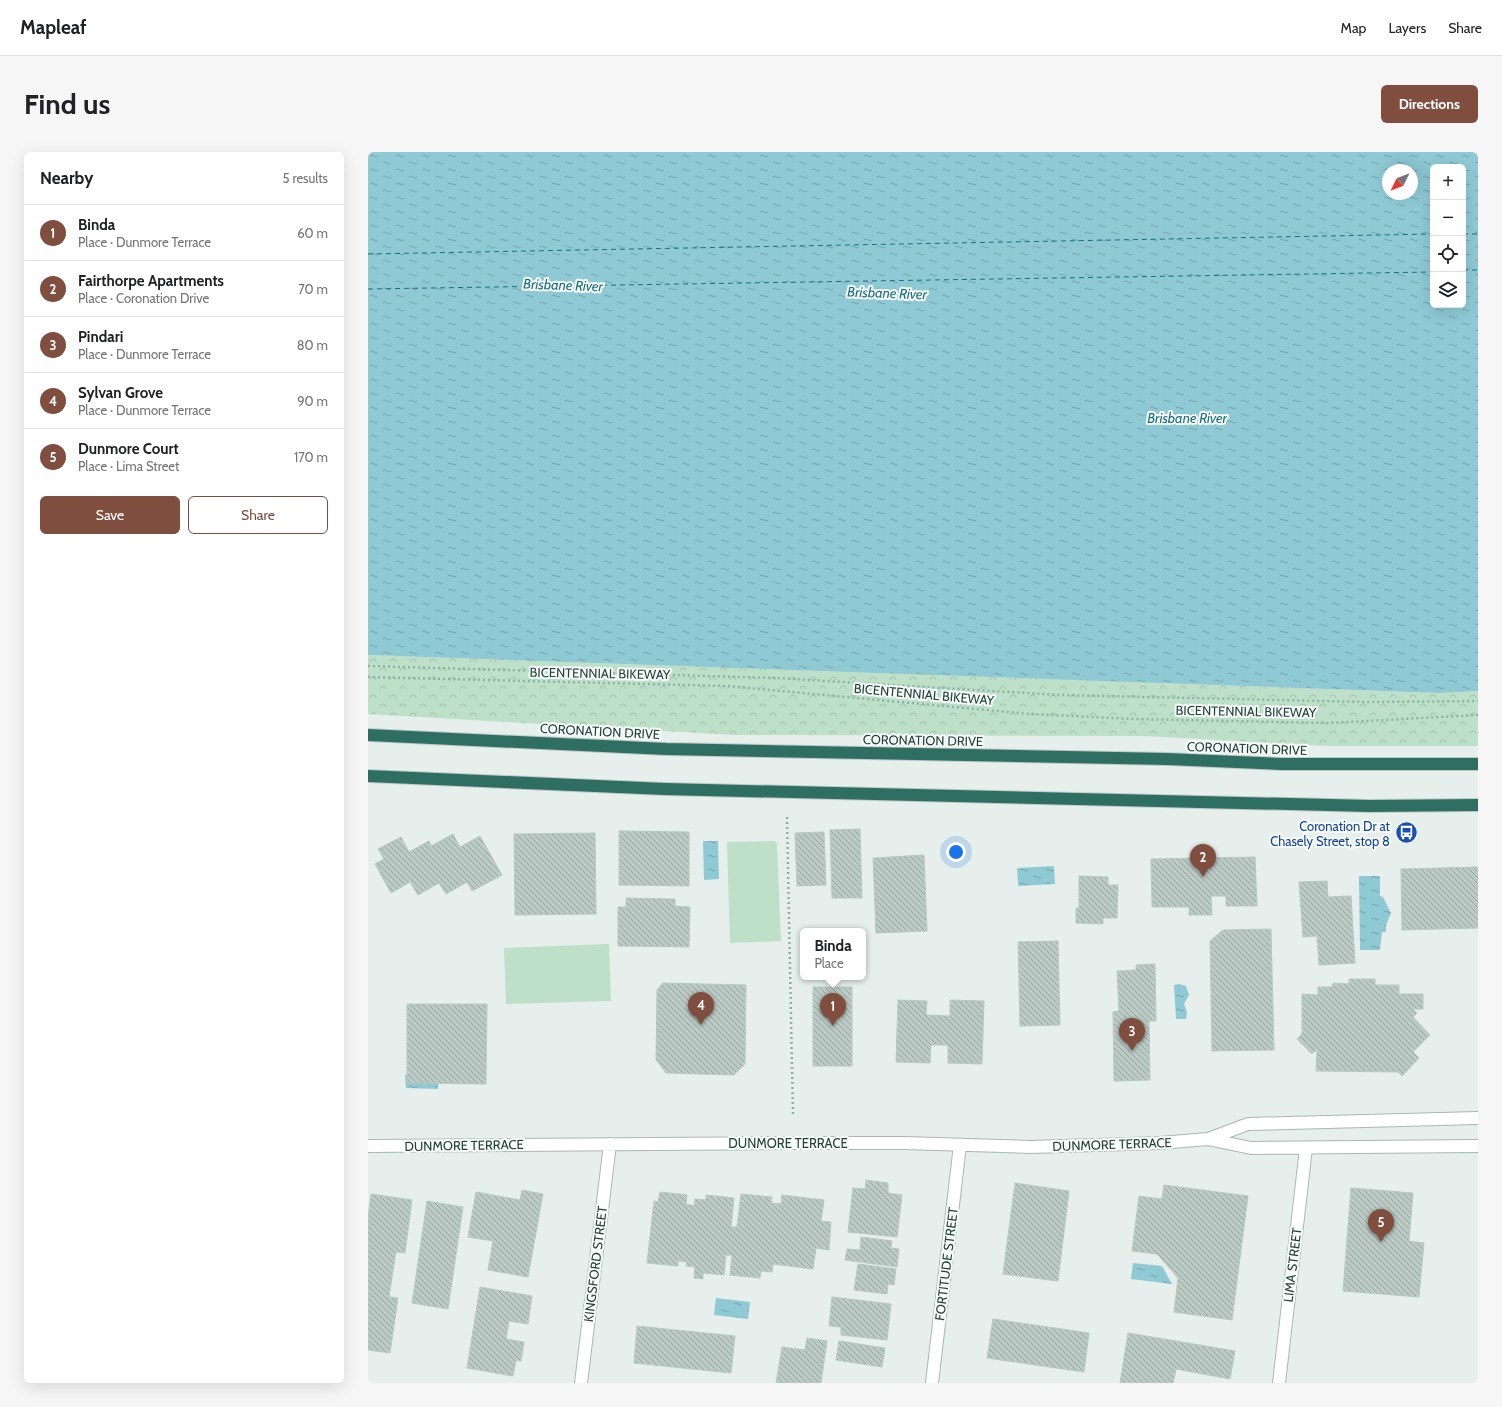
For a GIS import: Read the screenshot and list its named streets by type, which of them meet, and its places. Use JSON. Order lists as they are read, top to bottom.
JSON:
{
  "streets": {
    "highway": ["CORONATION DRIVE"],
    "street": [
      "DUNMORE TERRACE",
      "KINGSFORD STREET",
      "FORTITUDE STREET",
      "LIMA STREET"
    ],
    "path": ["BICENTENNIAL BIKEWAY"]
  },
  "crossings": [
    ["DUNMORE TERRACE", "KINGSFORD STREET"],
    ["DUNMORE TERRACE", "FORTITUDE STREET"],
    ["DUNMORE TERRACE", "LIMA STREET"]
  ],
  "water": ["Brisbane River"],
  "places": {
    "bus stop": ["Coronation Dr at Chasely Street, stop 8"]
  },
  "north": "bottom left",
  "page": {
    "header": "Mapleaf",
    "nav": ["Map", "Layers", "Share"],
    "buttons": [
      "Directions",
      ["Save", "Share"]
    ],
    "title": "Find us",
    "heading": ["Nearby", "5 results"],
    "map_buttons": ["+", "−"],
    "list": [
      {
        "mark": "1",
        "name": "Binda",
        "note": "Place · Dunmore Terrace",
        "value": "60 m"
      },
      {
        "mark": "2",
        "name": "Fairthorpe Apartments",
        "note": "Place · Coronation Drive",
        "value": "70 m"
      },
      {
        "mark": "3",
        "name": "Pindari",
        "note": "Place · Dunmore Terrace",
        "value": "80 m"
      },
      {
        "mark": "4",
        "name": "Sylvan Grove",
        "note": "Place · Dunmore Terrace",
        "value": "90 m"
      },
      {
        "mark": "5",
        "name": "Dunmore Court",
        "note": "Place · Lima Street",
        "value": "170 m"
      }
    ],
    "pins": [
      "2",
      "4",
      "1",
      "3",
      "5"
    ],
    "popup": ["Binda", "Place"]
  }
}
